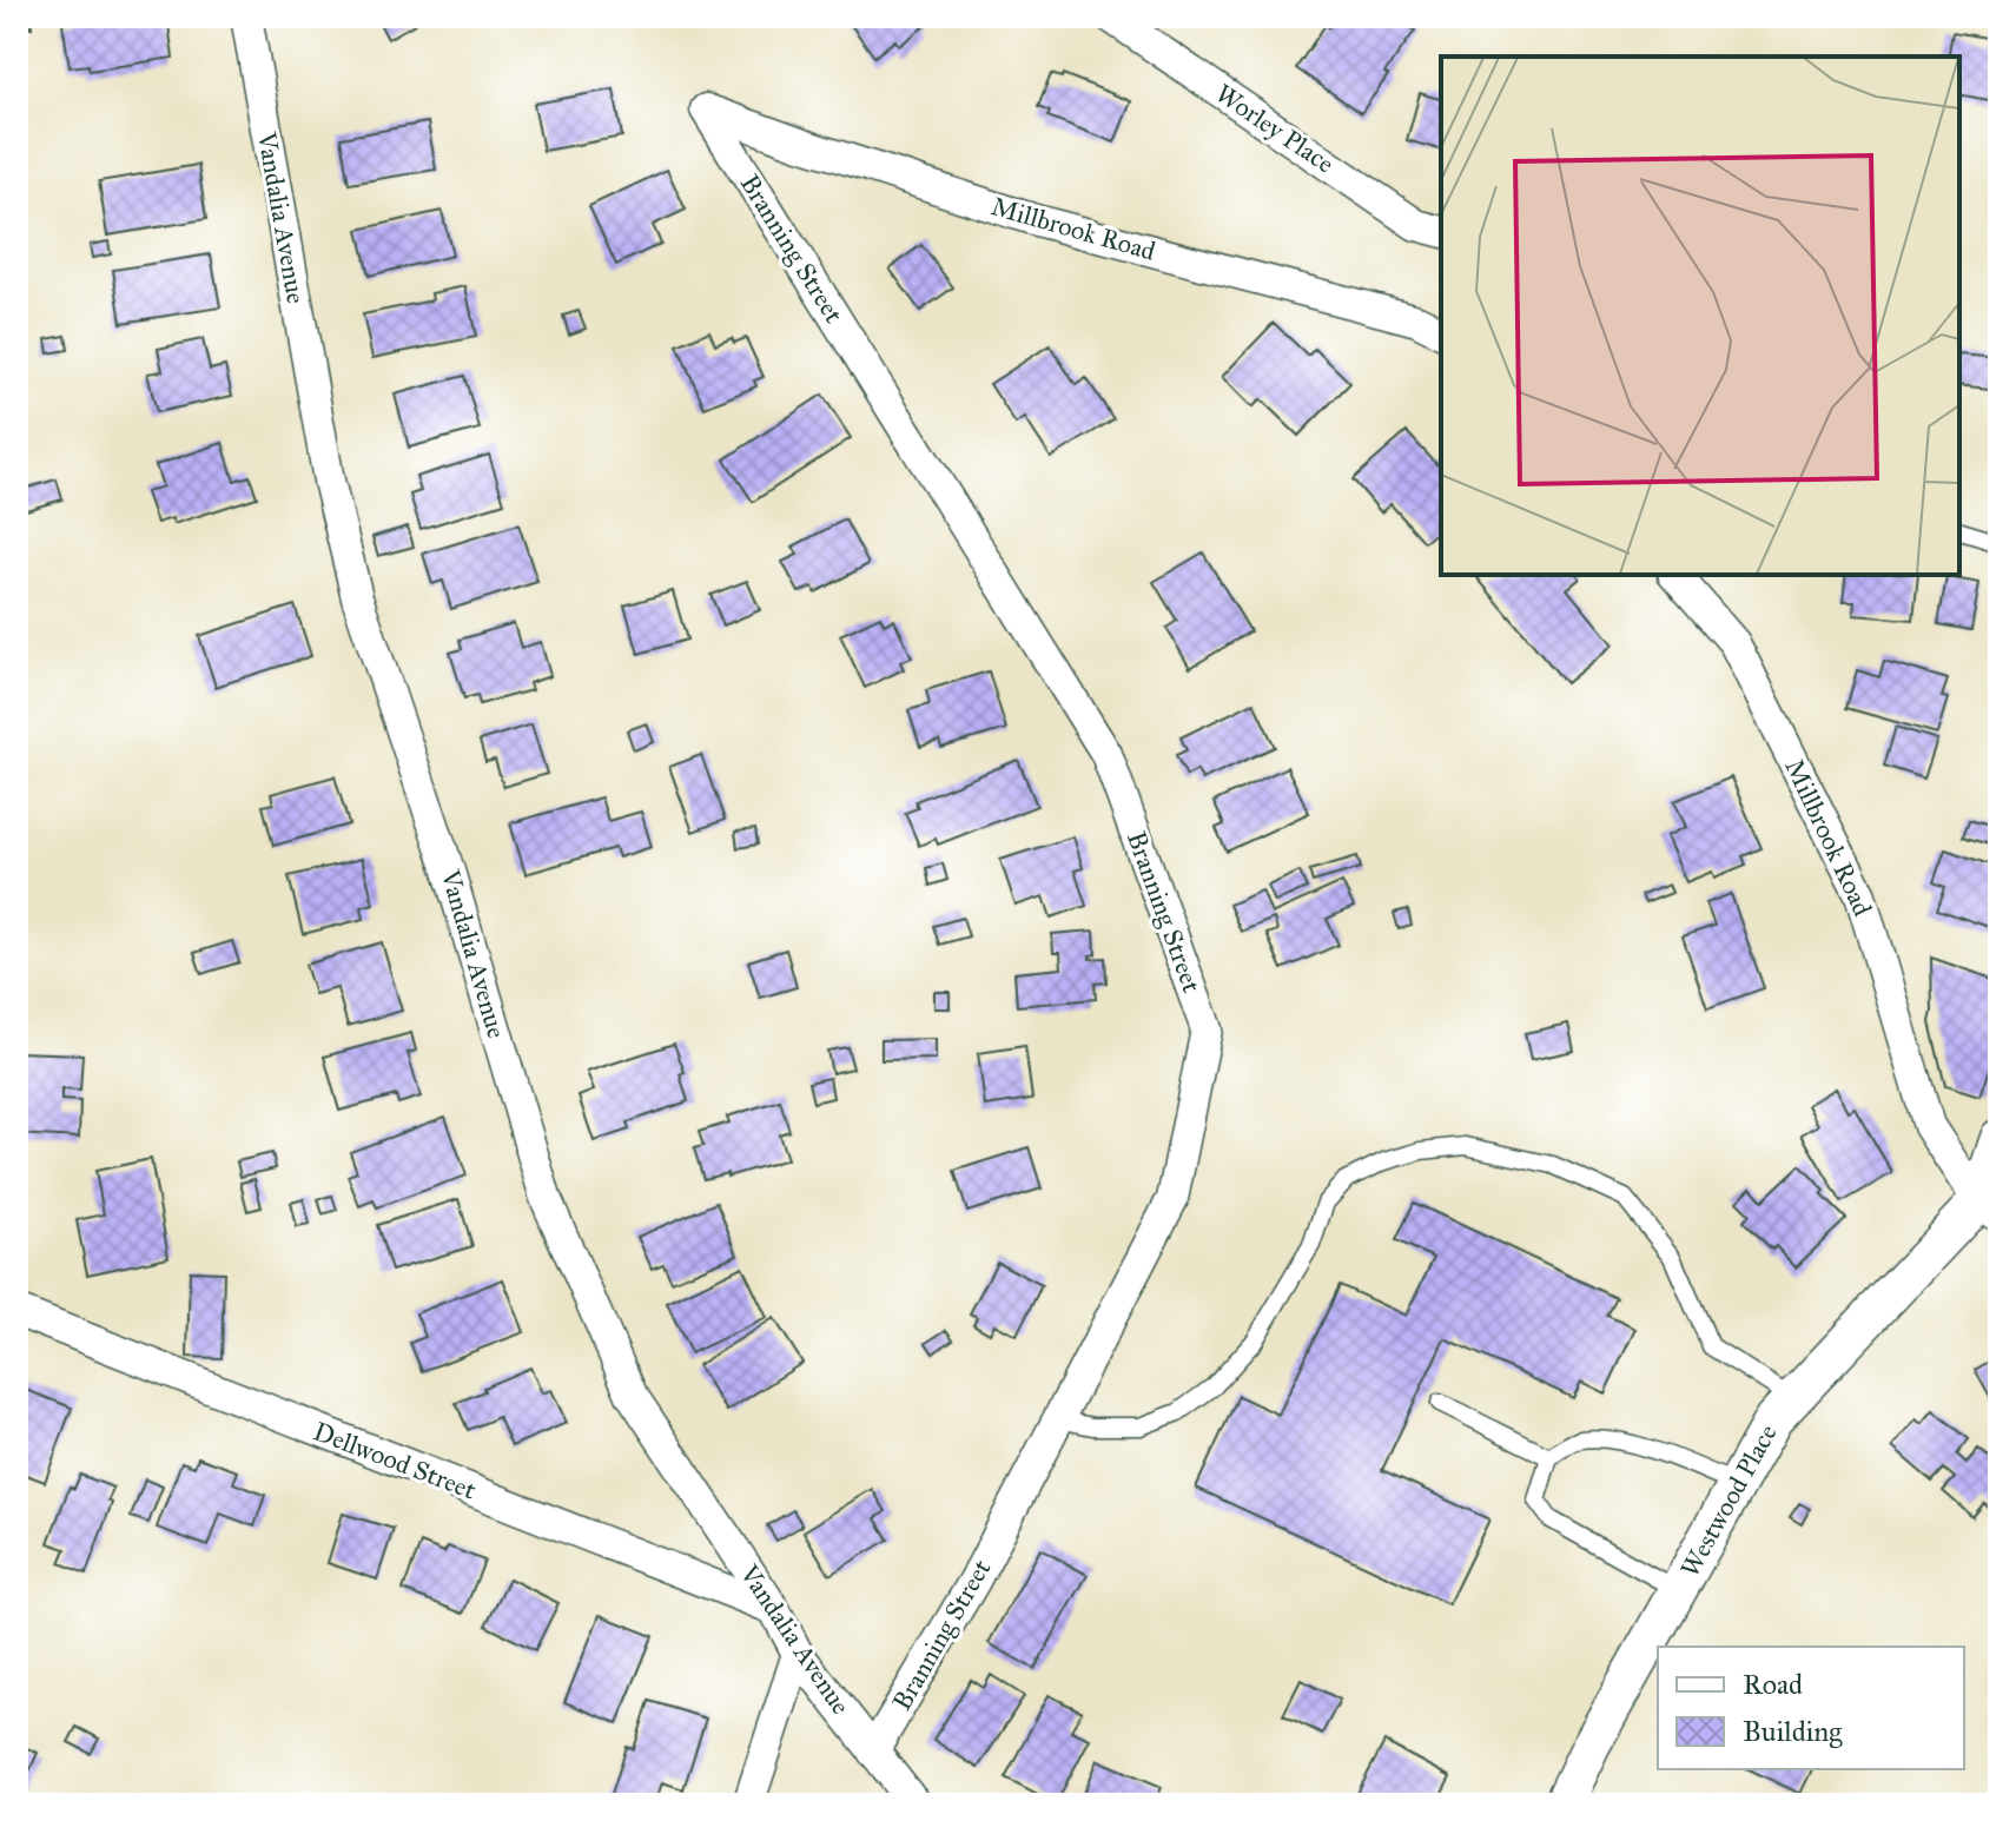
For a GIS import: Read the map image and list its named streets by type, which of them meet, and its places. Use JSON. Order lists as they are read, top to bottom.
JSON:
{
  "streets": {
    "street": [
      "Worley Place",
      "Vandalia Avenue",
      "Millbrook Road",
      "Branning Street",
      "Dellwood Street",
      "Westwood Place"
    ]
  },
  "crossings": [
    ["Vandalia Avenue", "Branning Street"],
    ["Vandalia Avenue", "Dellwood Street"],
    ["Millbrook Road", "Branning Street"],
    ["Millbrook Road", "Westwood Place"]
  ],
  "legend": ["Road", "Building"]
}
